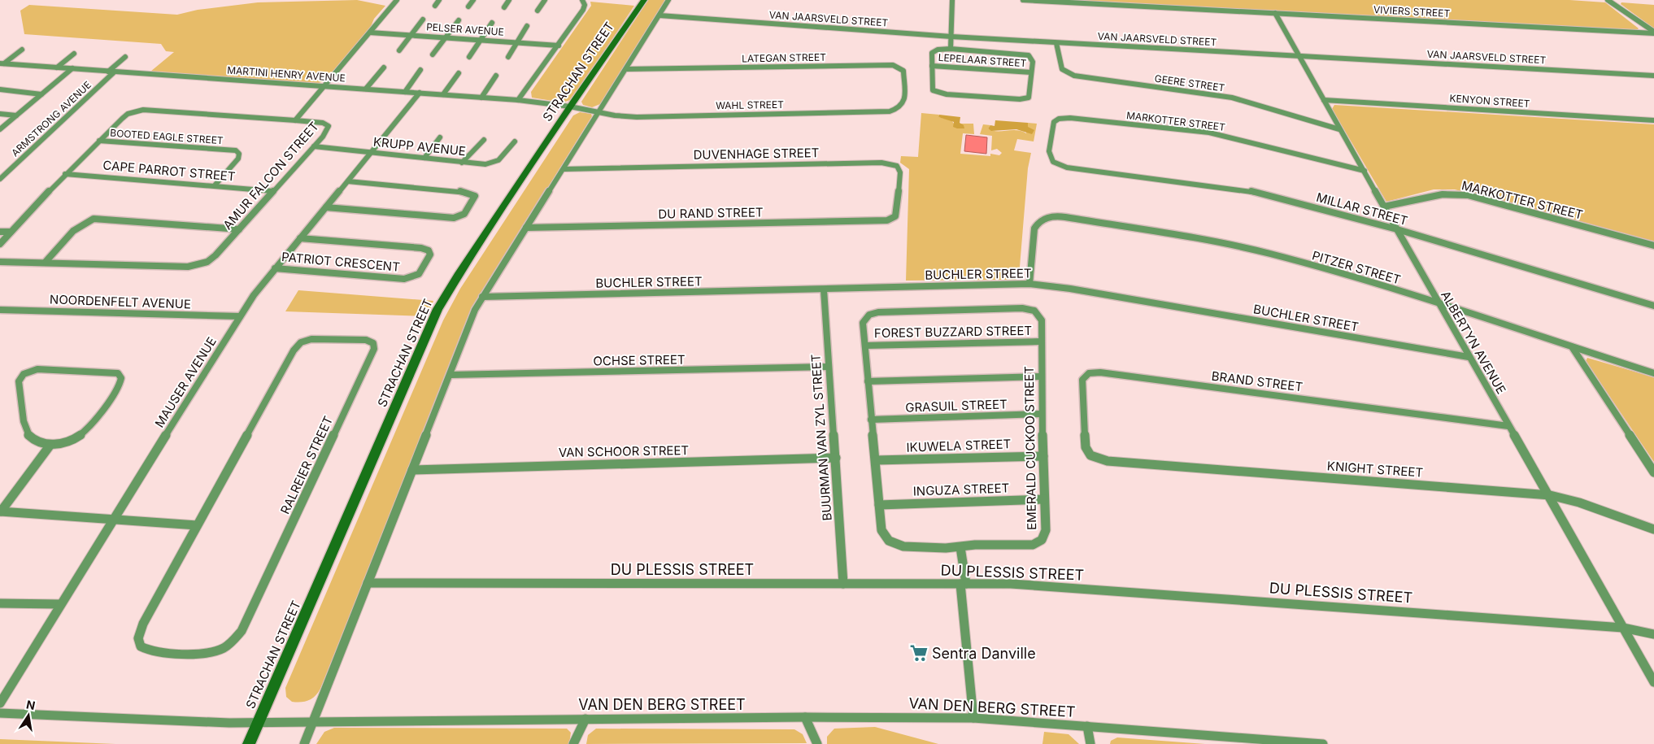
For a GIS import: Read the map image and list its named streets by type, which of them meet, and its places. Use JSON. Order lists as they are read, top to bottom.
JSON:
{
  "streets": {
    "street": [
      "VIVIERS STREET",
      "VAN JAARSVELD STREET",
      "PELSER AVENUE",
      "LATEGAN STREET",
      "LEPELAAR STREET",
      "STRACHAN STREET",
      "MARTINI HENRY AVENUE",
      "GEERE STREET",
      "KENYON STREET",
      "WAHL STREET",
      "ARMSTRONG AVENUE",
      "MARKOTTER STREET",
      "BOOTED EAGLE STREET",
      "KRUPP AVENUE",
      "DUVENHAGE STREET",
      "CAPE PARROT STREET",
      "AMUR FALCON STREET",
      "MILLAR STREET",
      "DU RAND STREET",
      "PATRIOT CRESCENT",
      "PITZER STREET",
      "BUCHLER STREET",
      "NOORDENFELT AVENUE",
      "FOREST BUZZARD STREET",
      "ALBERTYN AVENUE",
      "OCHSE STREET",
      "BRAND STREET",
      "MAUSER AVENUE",
      "GRASUIL STREET",
      "BUURMAN VAN ZYL STREET",
      "IKUWELA STREET",
      "EMERALD CUCKOO STREET",
      "VAN SCHOOR STREET",
      "RALREIER STREET",
      "KNIGHT STREET",
      "INGUZA STREET",
      "DU PLESSIS STREET",
      "VAN DEN BERG STREET"
    ]
  },
  "crossings": [
    ["VIVIERS STREET", "ALBERTYN AVENUE"],
    ["VAN JAARSVELD STREET", "GEERE STREET"],
    ["VAN JAARSVELD STREET", "ALBERTYN AVENUE"],
    ["LATEGAN STREET", "WAHL STREET"],
    ["STRACHAN STREET", "MARTINI HENRY AVENUE"],
    ["STRACHAN STREET", "WAHL STREET"],
    ["STRACHAN STREET", "VAN DEN BERG STREET"],
    ["MARTINI HENRY AVENUE", "WAHL STREET"],
    ["MARTINI HENRY AVENUE", "ARMSTRONG AVENUE"],
    ["MARTINI HENRY AVENUE", "MAUSER AVENUE"],
    ["GEERE STREET", "ALBERTYN AVENUE"],
    ["KENYON STREET", "ALBERTYN AVENUE"],
    ["MARKOTTER STREET", "MILLAR STREET"],
    ["MARKOTTER STREET", "ALBERTYN AVENUE"],
    ["BOOTED EAGLE STREET", "CAPE PARROT STREET"],
    ["BOOTED EAGLE STREET", "AMUR FALCON STREET"],
    ["KRUPP AVENUE", "AMUR FALCON STREET"],
    ["KRUPP AVENUE", "MAUSER AVENUE"],
    ["DUVENHAGE STREET", "DU RAND STREET"],
    ["CAPE PARROT STREET", "AMUR FALCON STREET"],
    ["MILLAR STREET", "ALBERTYN AVENUE"],
    ["PATRIOT CRESCENT", "MAUSER AVENUE"],
    ["PITZER STREET", "BUCHLER STREET"],
    ["PITZER STREET", "ALBERTYN AVENUE"],
    ["BUCHLER STREET", "ALBERTYN AVENUE"],
    ["BUCHLER STREET", "BUURMAN VAN ZYL STREET"],
    ["NOORDENFELT AVENUE", "MAUSER AVENUE"],
    ["FOREST BUZZARD STREET", "EMERALD CUCKOO STREET"],
    ["ALBERTYN AVENUE", "BRAND STREET"],
    ["ALBERTYN AVENUE", "KNIGHT STREET"],
    ["ALBERTYN AVENUE", "DU PLESSIS STREET"],
    ["OCHSE STREET", "BUURMAN VAN ZYL STREET"],
    ["BRAND STREET", "KNIGHT STREET"],
    ["GRASUIL STREET", "EMERALD CUCKOO STREET"],
    ["BUURMAN VAN ZYL STREET", "VAN SCHOOR STREET"],
    ["BUURMAN VAN ZYL STREET", "DU PLESSIS STREET"],
    ["IKUWELA STREET", "EMERALD CUCKOO STREET"],
    ["EMERALD CUCKOO STREET", "INGUZA STREET"]
  ],
  "places": {
    "supermarket": ["Sentra Danville"]
  },
  "north": "top"
}
